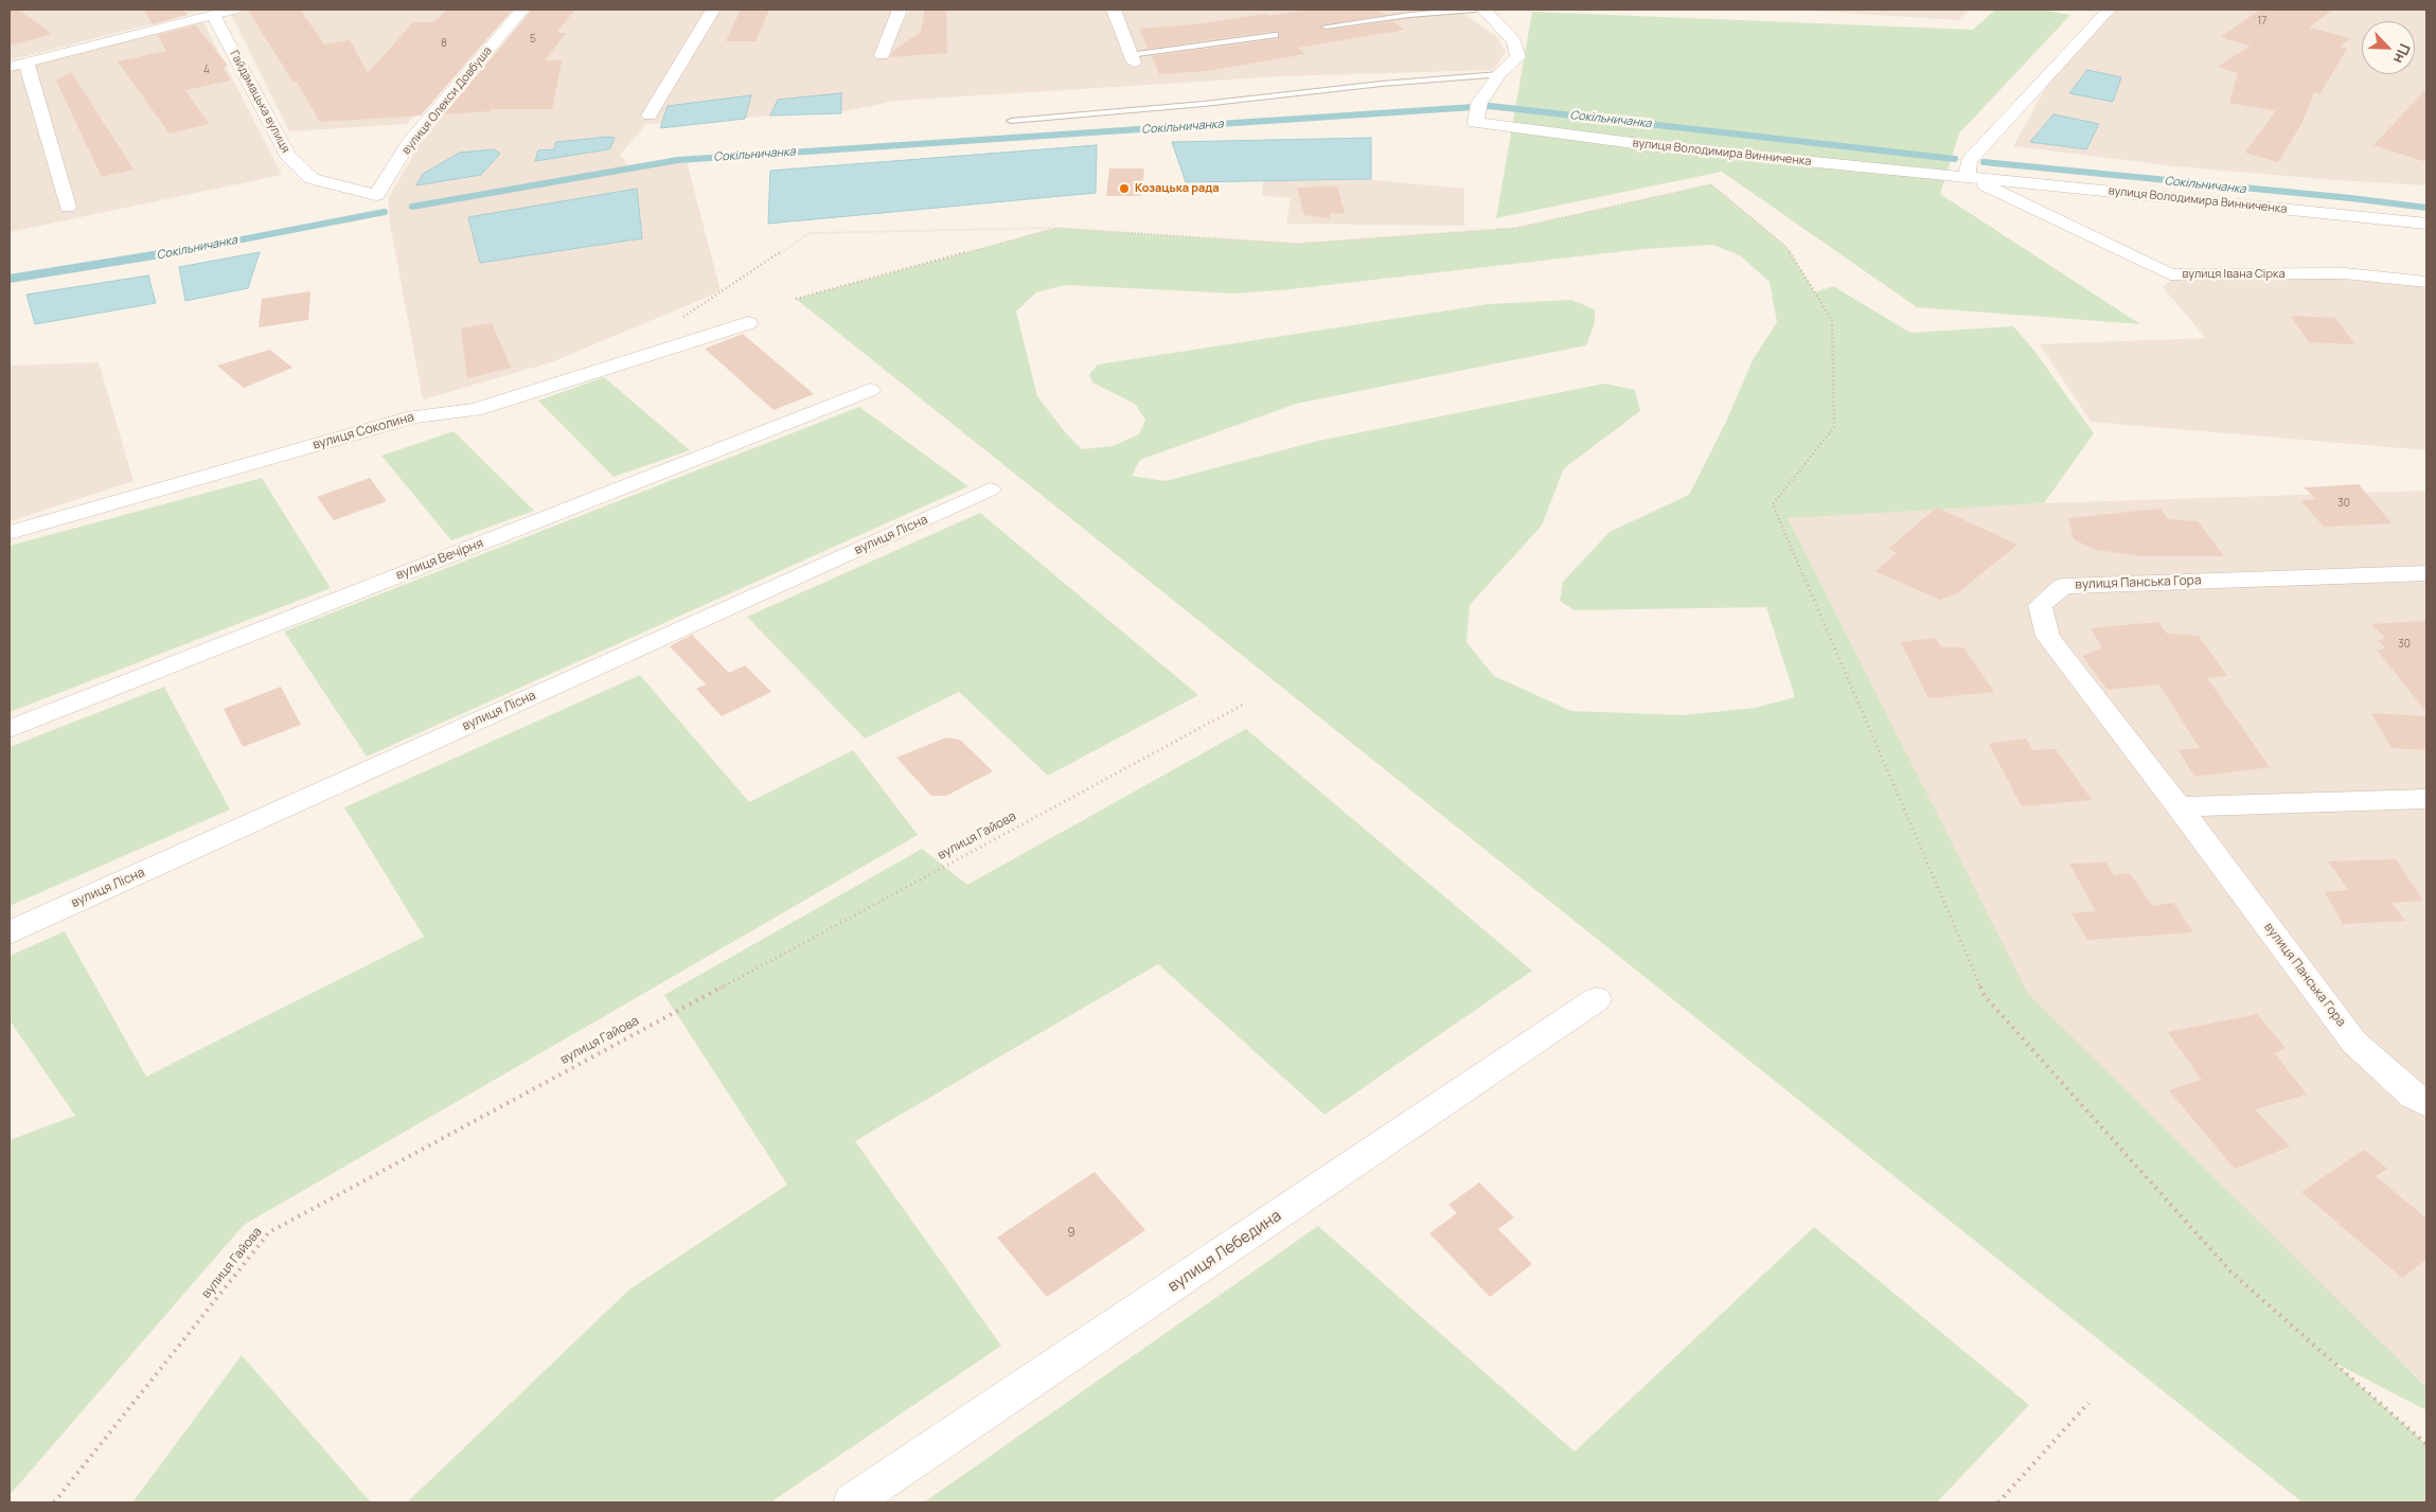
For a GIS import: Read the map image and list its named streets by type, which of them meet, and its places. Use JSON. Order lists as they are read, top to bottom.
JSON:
{
  "streets": {
    "street": [
      "вулиця Олекси Довбуша",
      "Гайдамацька вулиця",
      "вулиця Володимира Винниченка",
      "вулиця Івана Сірка",
      "вулиця Соколина",
      "вулиця Лісна",
      "вулиця Вечірня",
      "вулиця Панська Гора",
      "вулиця Лебедина"
    ],
    "path": ["вулиця Гайова"]
  },
  "crossings": [
    ["вулиця Олекси Довбуша", "Гайдамацька вулиця"],
    ["вулиця Володимира Винниченка", "вулиця Івана Сірка"]
  ],
  "water": ["Сокільничанка"],
  "places": ["Козацька рада"],
  "house_numbers": [
    "17",
    "5",
    "8",
    "4",
    "30",
    "30",
    "9"
  ],
  "north": "bottom right"
}
